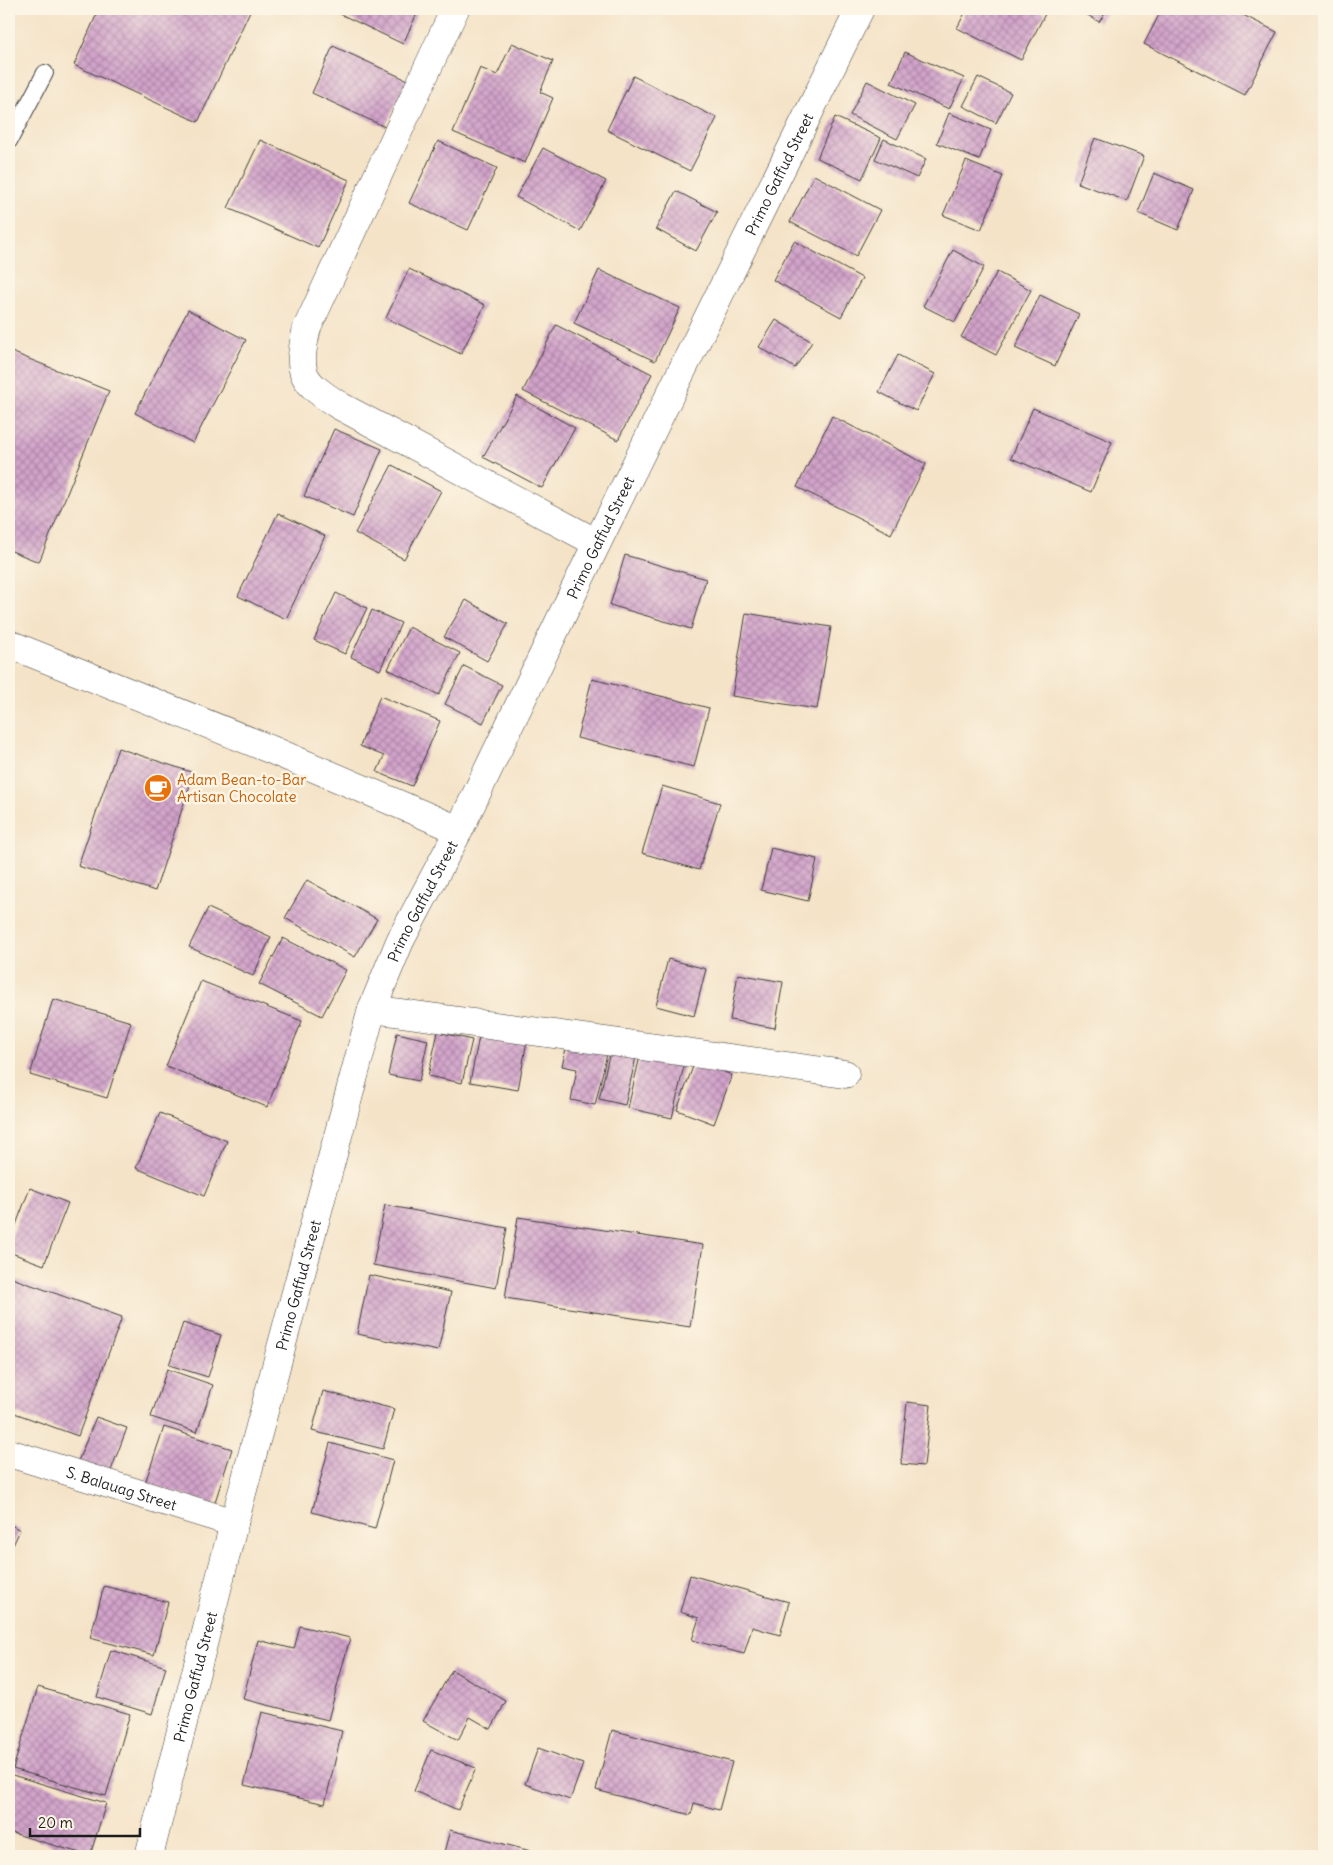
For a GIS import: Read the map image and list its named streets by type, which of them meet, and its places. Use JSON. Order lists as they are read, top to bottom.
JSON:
{
  "streets": {
    "main road": ["Primo Gaffud Street", "S. Balauag Street"]
  },
  "crossings": [
    ["Primo Gaffud Street", "S. Balauag Street"]
  ],
  "places": {
    "cafe": ["Adam Bean-to-Bar Artisan Chocolate"]
  },
  "scale_bar": "20 m"
}
